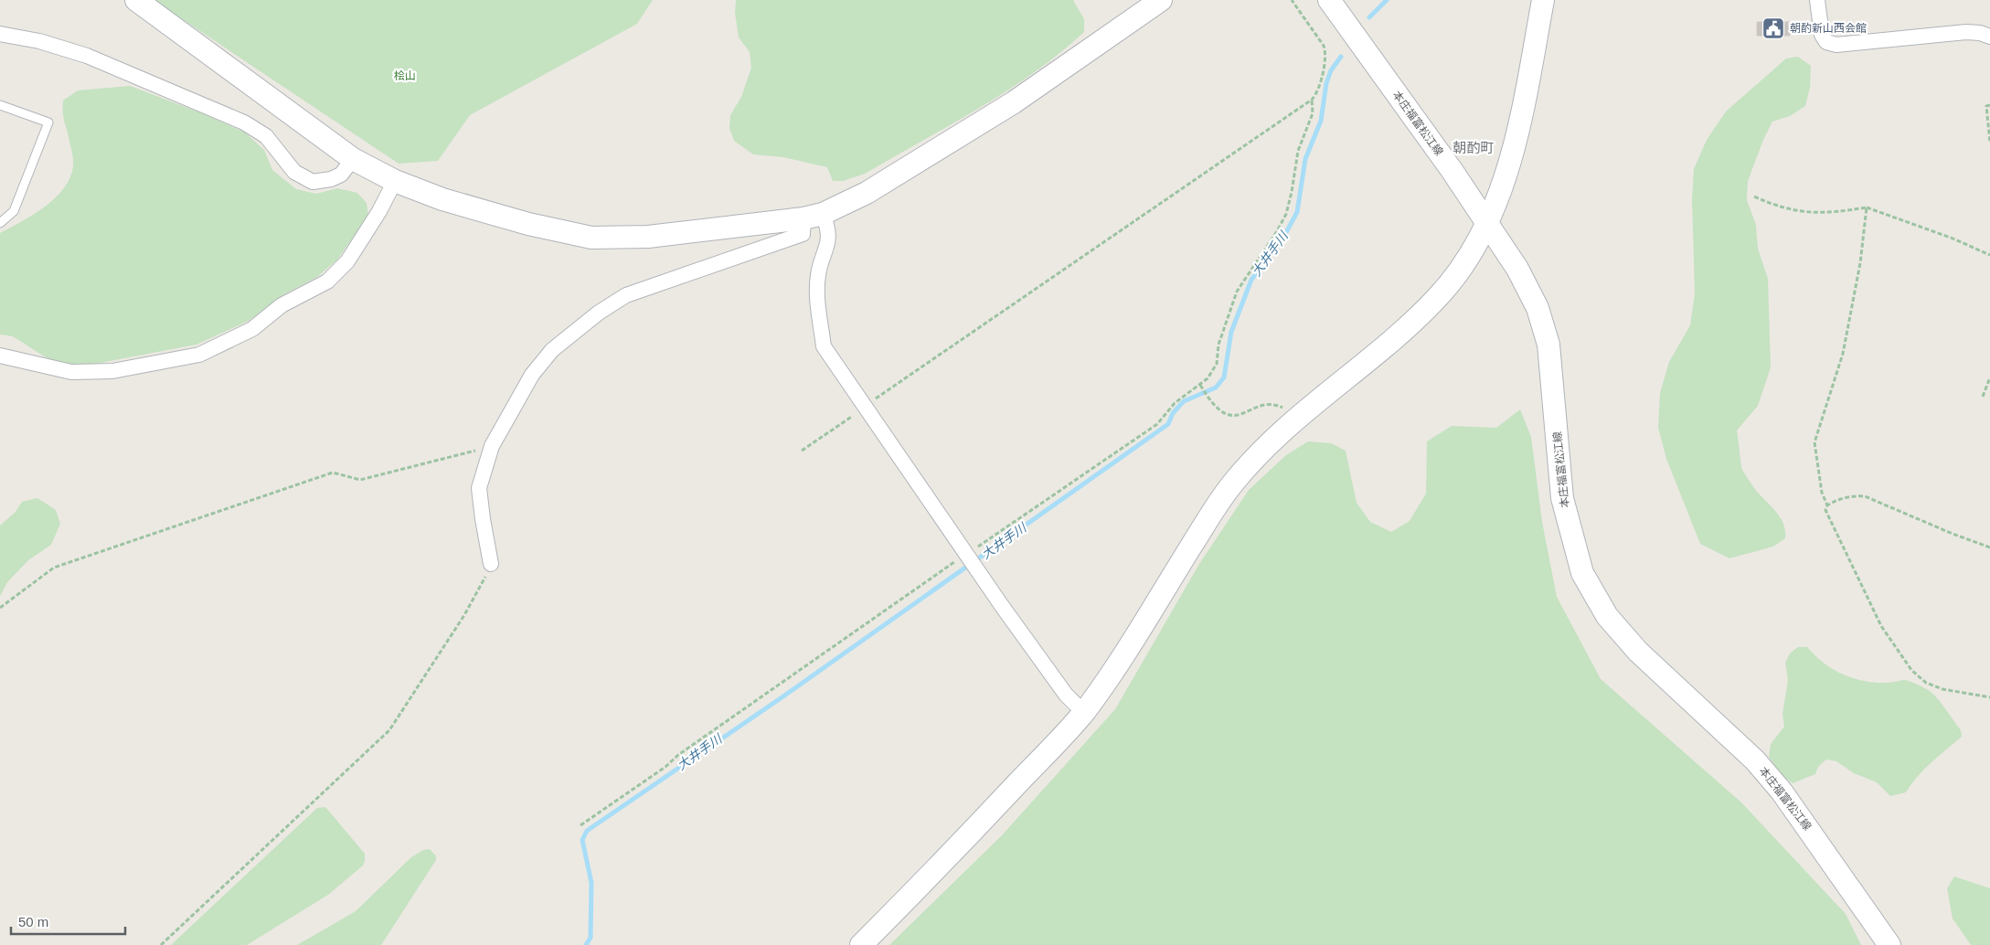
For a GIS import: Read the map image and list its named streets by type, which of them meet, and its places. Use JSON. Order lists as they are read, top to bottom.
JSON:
{
  "streets": {
    "street": ["本庄福富松江線"]
  },
  "districts": ["朝酌町"],
  "water": ["大井手川"],
  "parks": ["桧山"],
  "places": {
    "public building": ["朝酌新山西会館"]
  },
  "scale_bar": "50 m"
}
